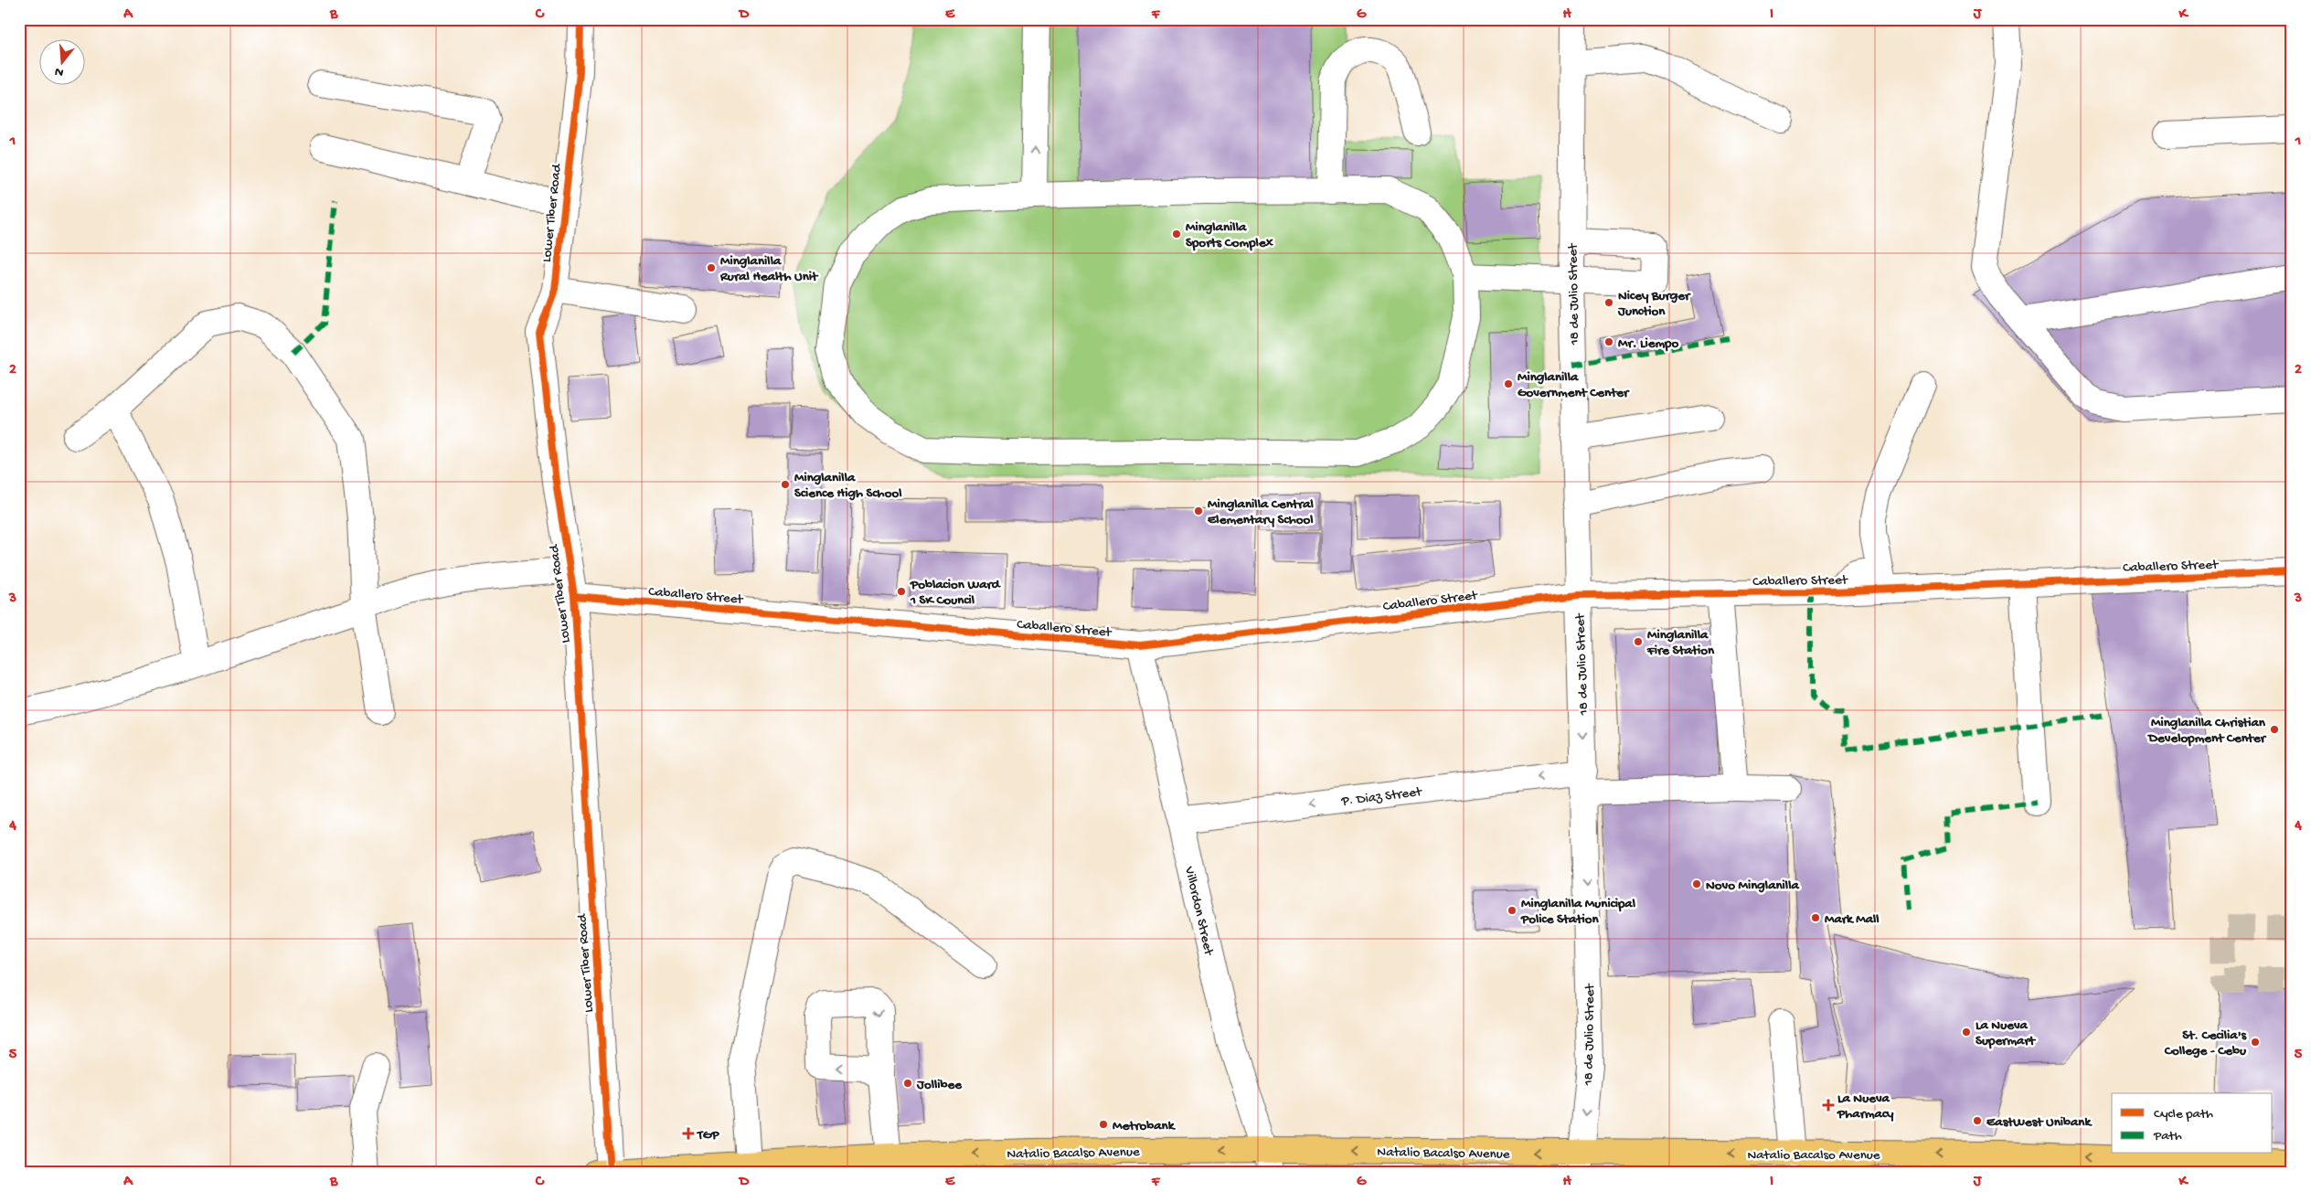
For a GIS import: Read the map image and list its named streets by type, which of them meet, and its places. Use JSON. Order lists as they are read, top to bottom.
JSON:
{
  "streets": {
    "highway": ["Natalio Bacalso Avenue"],
    "street": [
      "Lower Tiber Road",
      "18 de Julio Street",
      "Caballero Street",
      "P. Diaz Street",
      "Villordon Street"
    ]
  },
  "crossings": [
    ["Lower Tiber Road", "Caballero Street"],
    ["Lower Tiber Road", "Natalio Bacalso Avenue"],
    ["18 de Julio Street", "Caballero Street"],
    ["18 de Julio Street", "P. Diaz Street"],
    ["18 de Julio Street", "Natalio Bacalso Avenue"],
    ["Caballero Street", "Villordon Street"],
    ["P. Diaz Street", "Villordon Street"],
    ["Villordon Street", "Natalio Bacalso Avenue"]
  ],
  "one_way": ["P. Diaz Street", "Natalio Bacalso Avenue"],
  "places": {
    "other": [
      "Minglanilla Sports Complex",
      "Minglanilla Rural Health Unit",
      "Nicey Burger Junction",
      "Mr. Liempo",
      "Minglanilla Government Center",
      "Minglanilla Science High School",
      "Minglanilla Central Elementary School",
      "Poblacion Ward 1 SK Council",
      "Minglanilla Fire Station",
      "Minglanilla Christian Development Center",
      "Novo Minglanilla",
      "Minglanilla Municipal Police Station",
      "Mark Mall",
      "La Nueva Supermart",
      "St. Cecilia's College - Cebu",
      "Jollibee",
      "EastWest Unibank",
      "Metrobank"
    ],
    "health": ["La Nueva Pharmacy", "TGP"]
  },
  "legend": ["Cycle path", "Path"],
  "north": "bottom",
  "grid": {
    "columns": [
      "A",
      "B",
      "C",
      "D",
      "E",
      "F",
      "G",
      "H",
      "I",
      "J",
      "K"
    ],
    "rows": [
      "1",
      "2",
      "3",
      "4",
      "5"
    ]
  }
}
